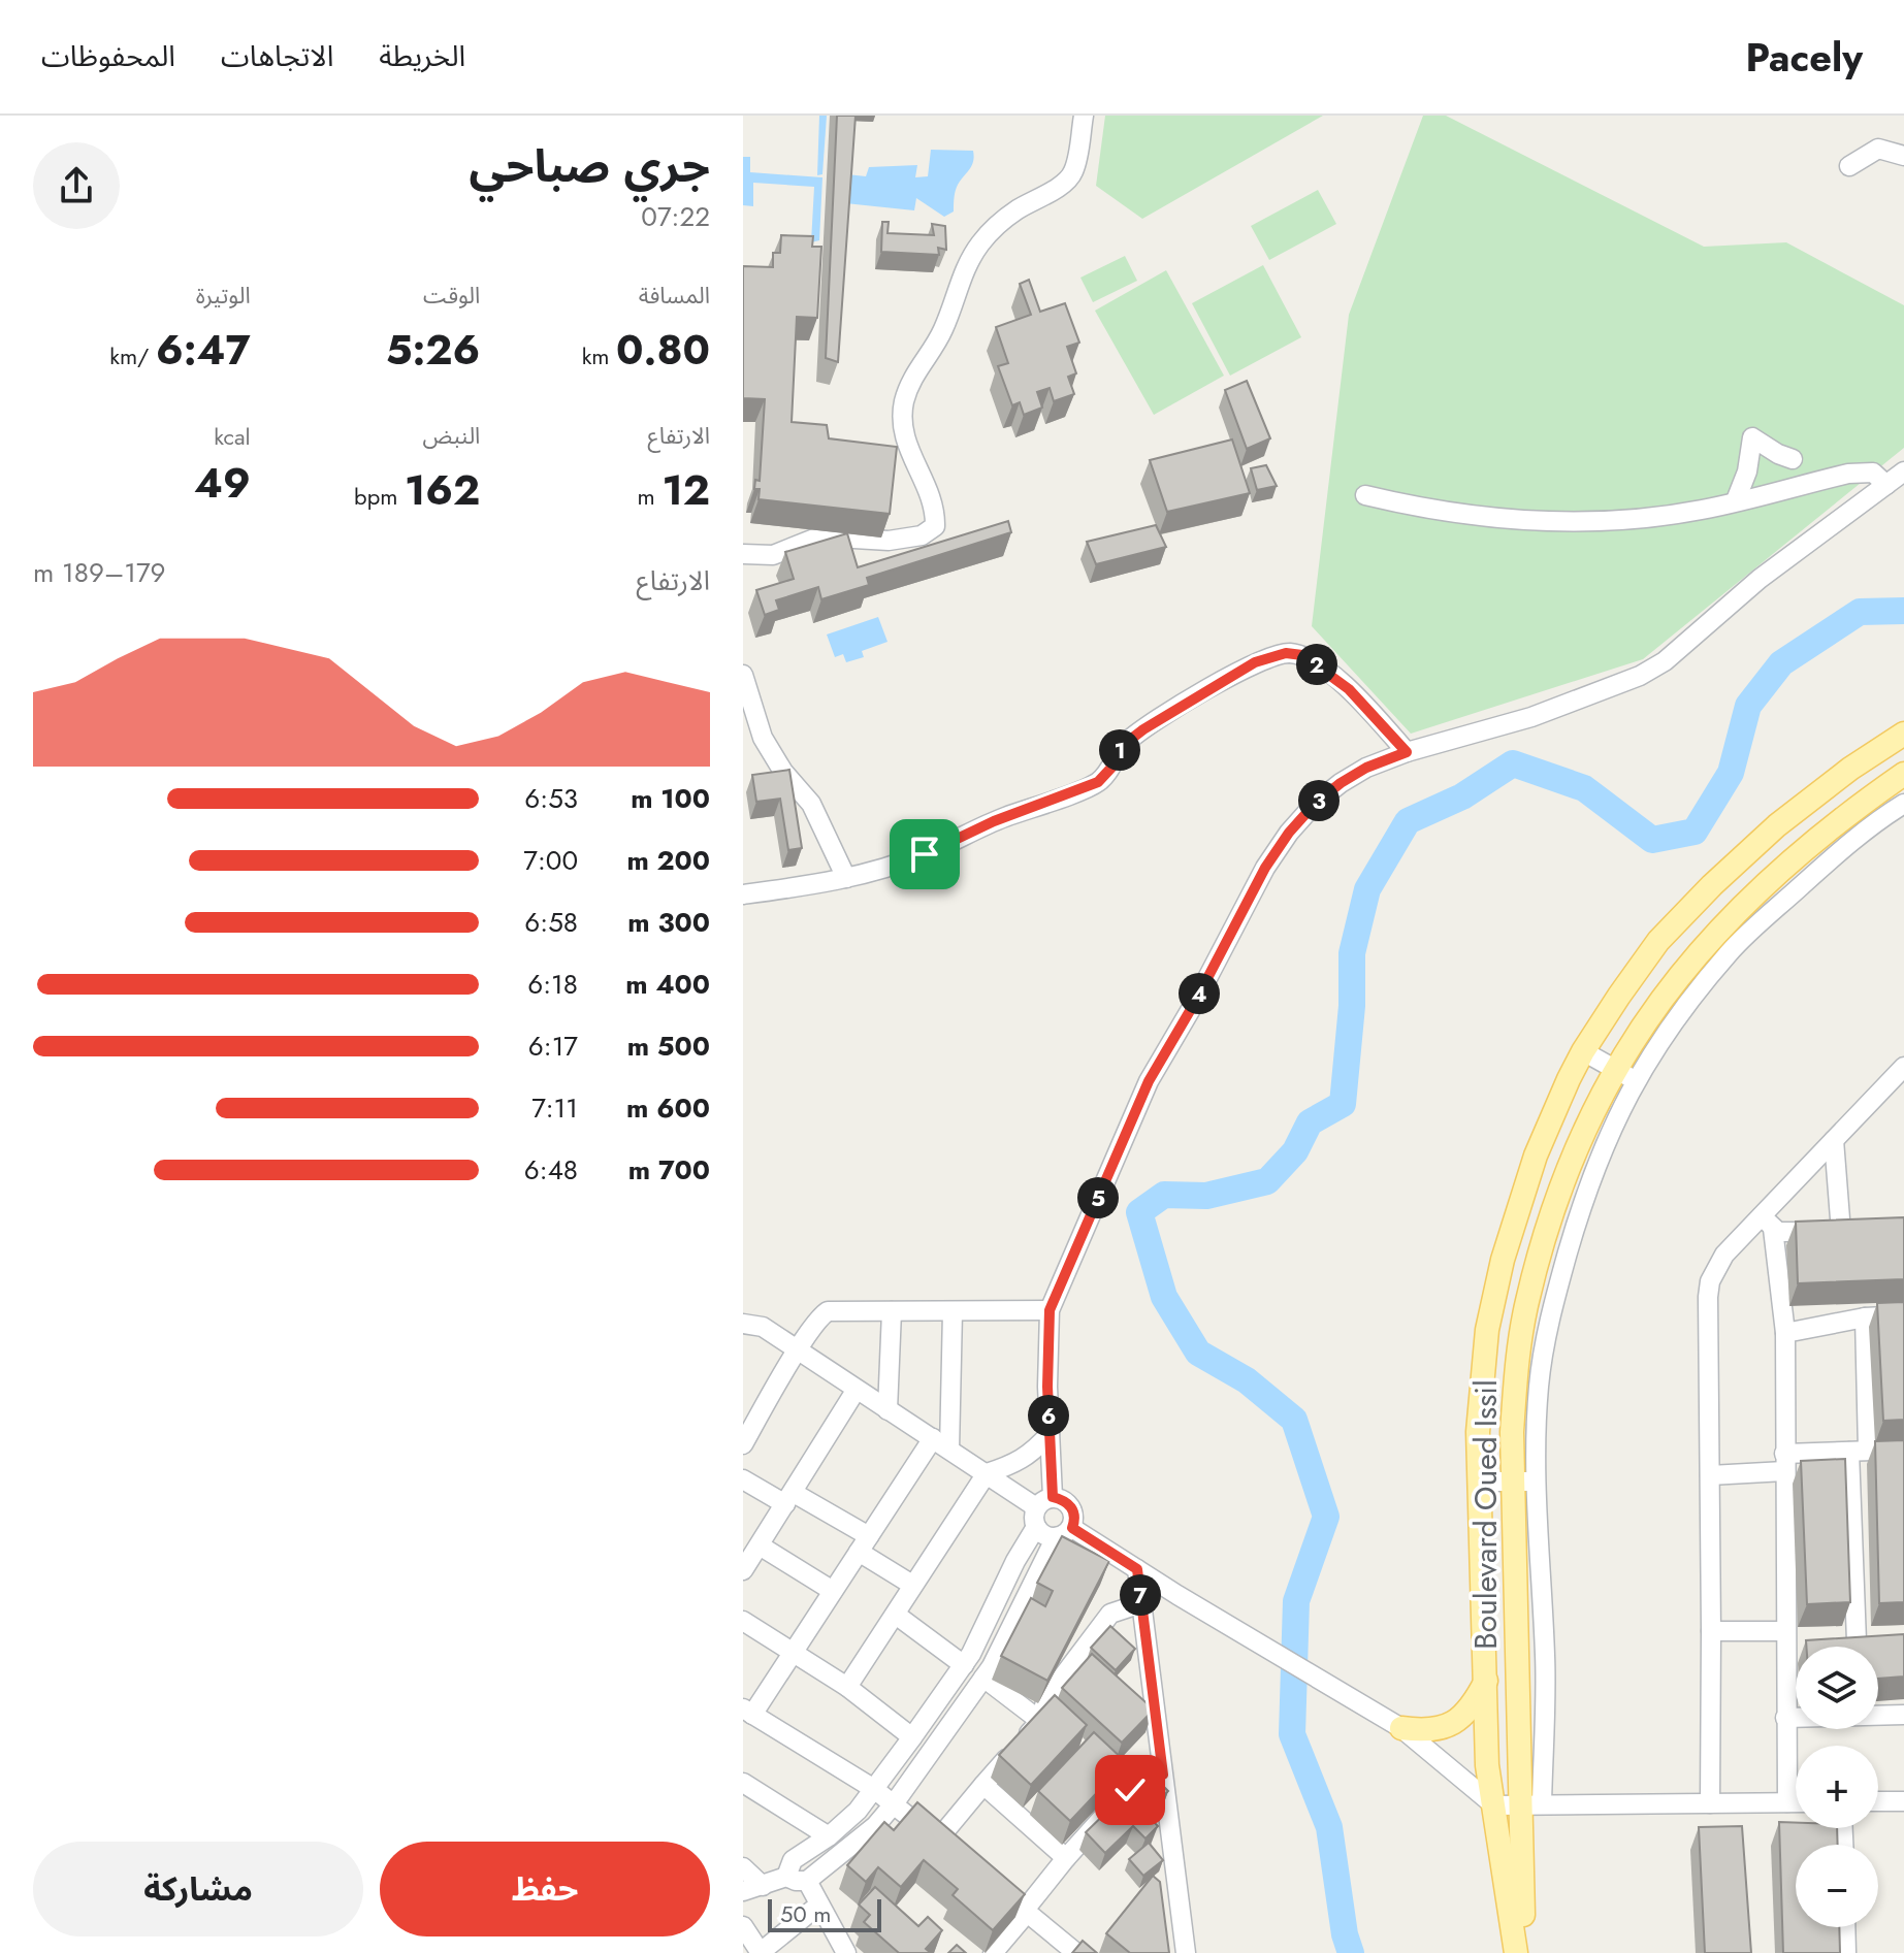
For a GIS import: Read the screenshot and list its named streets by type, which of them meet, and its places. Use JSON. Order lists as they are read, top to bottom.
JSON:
{
  "streets": {
    "main road": ["Boulevard Oued Issil"]
  },
  "scale_bar": "50 m",
  "page": {
    "header": "Pacely",
    "nav": ["الخريطة", "الاتجاهات", "المحفوظات"],
    "heading": ["جري صباحي", "07:22"],
    "stats": [
      ["المسافة", "0.80 km"],
      ["الوقت", "5:26"],
      ["الوتيرة", "6:47 /km"],
      ["الارتفاع", "12 m"],
      ["النبض", "162 bpm"],
      ["kcal", "49"]
    ],
    "chart": ["الارتفاع", "179–189 m"],
    "pins": [
      "2",
      "1",
      "3",
      "4",
      "5",
      "6",
      "7"
    ],
    "list": [
      {
        "name": "100 m",
        "note": "6:53"
      },
      {
        "name": "200 m",
        "note": "7:00"
      },
      {
        "name": "300 m",
        "note": "6:58"
      },
      {
        "name": "400 m",
        "note": "6:18"
      },
      {
        "name": "500 m",
        "note": "6:17"
      },
      {
        "name": "600 m",
        "note": "7:11"
      },
      {
        "name": "700 m",
        "note": "6:48"
      }
    ],
    "map_buttons": ["+", "−"],
    "buttons": ["حفظ", "مشاركة"],
    "scale": "50 m"
  }
}
